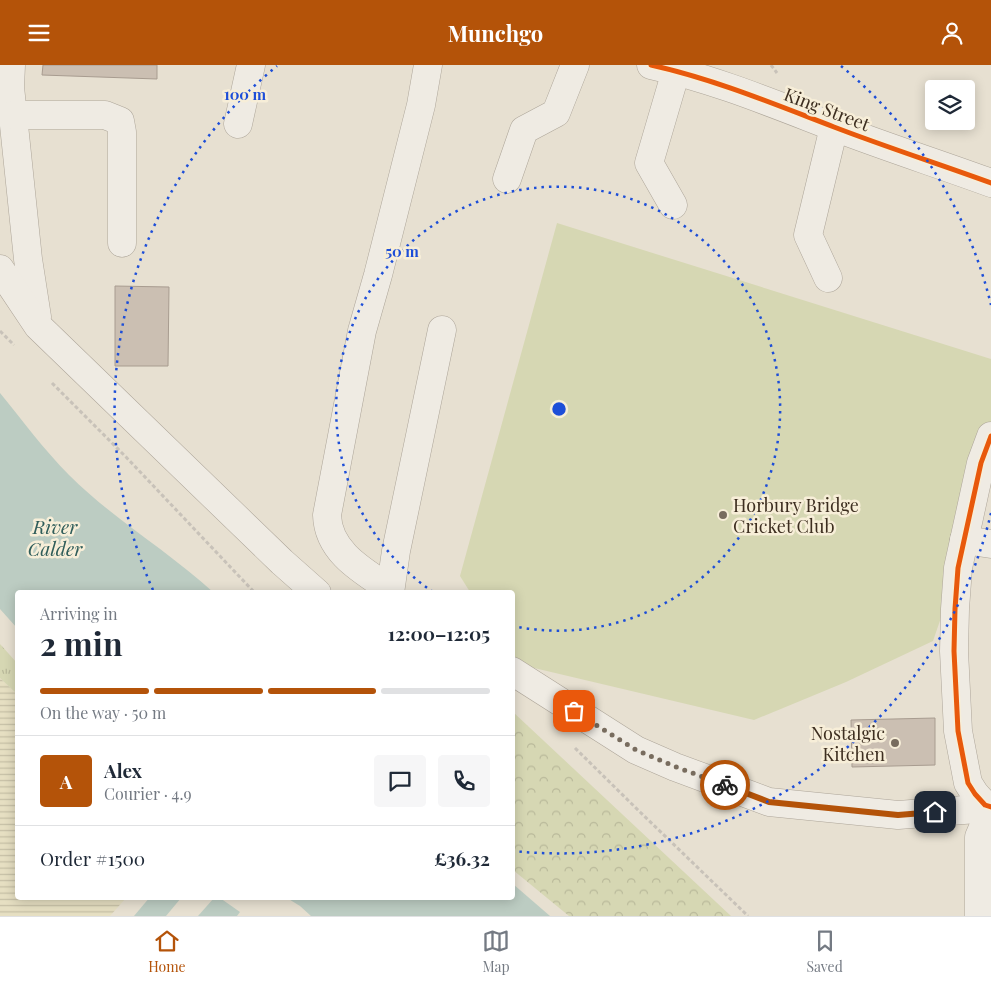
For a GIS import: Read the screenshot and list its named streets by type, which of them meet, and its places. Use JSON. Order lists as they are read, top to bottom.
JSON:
{
  "streets": {
    "street": ["King Street"]
  },
  "water": ["River Calder"],
  "places": ["Horbury Bridge Cricket Club", "Nostalgic Kitchen"],
  "page": {
    "header": "Munchgo",
    "heading": ["2 min", "Arriving in", "12:00–12:05"],
    "panel": [
      "Alex",
      "Courier · 4.9",
      "Order #1500",
      "£36.32"
    ],
    "bar": "On the way · 50 m",
    "round": "A",
    "tabs": ["Home", "Map", "Saved"]
  },
  "rings": ["100 m", "50 m"]
}
